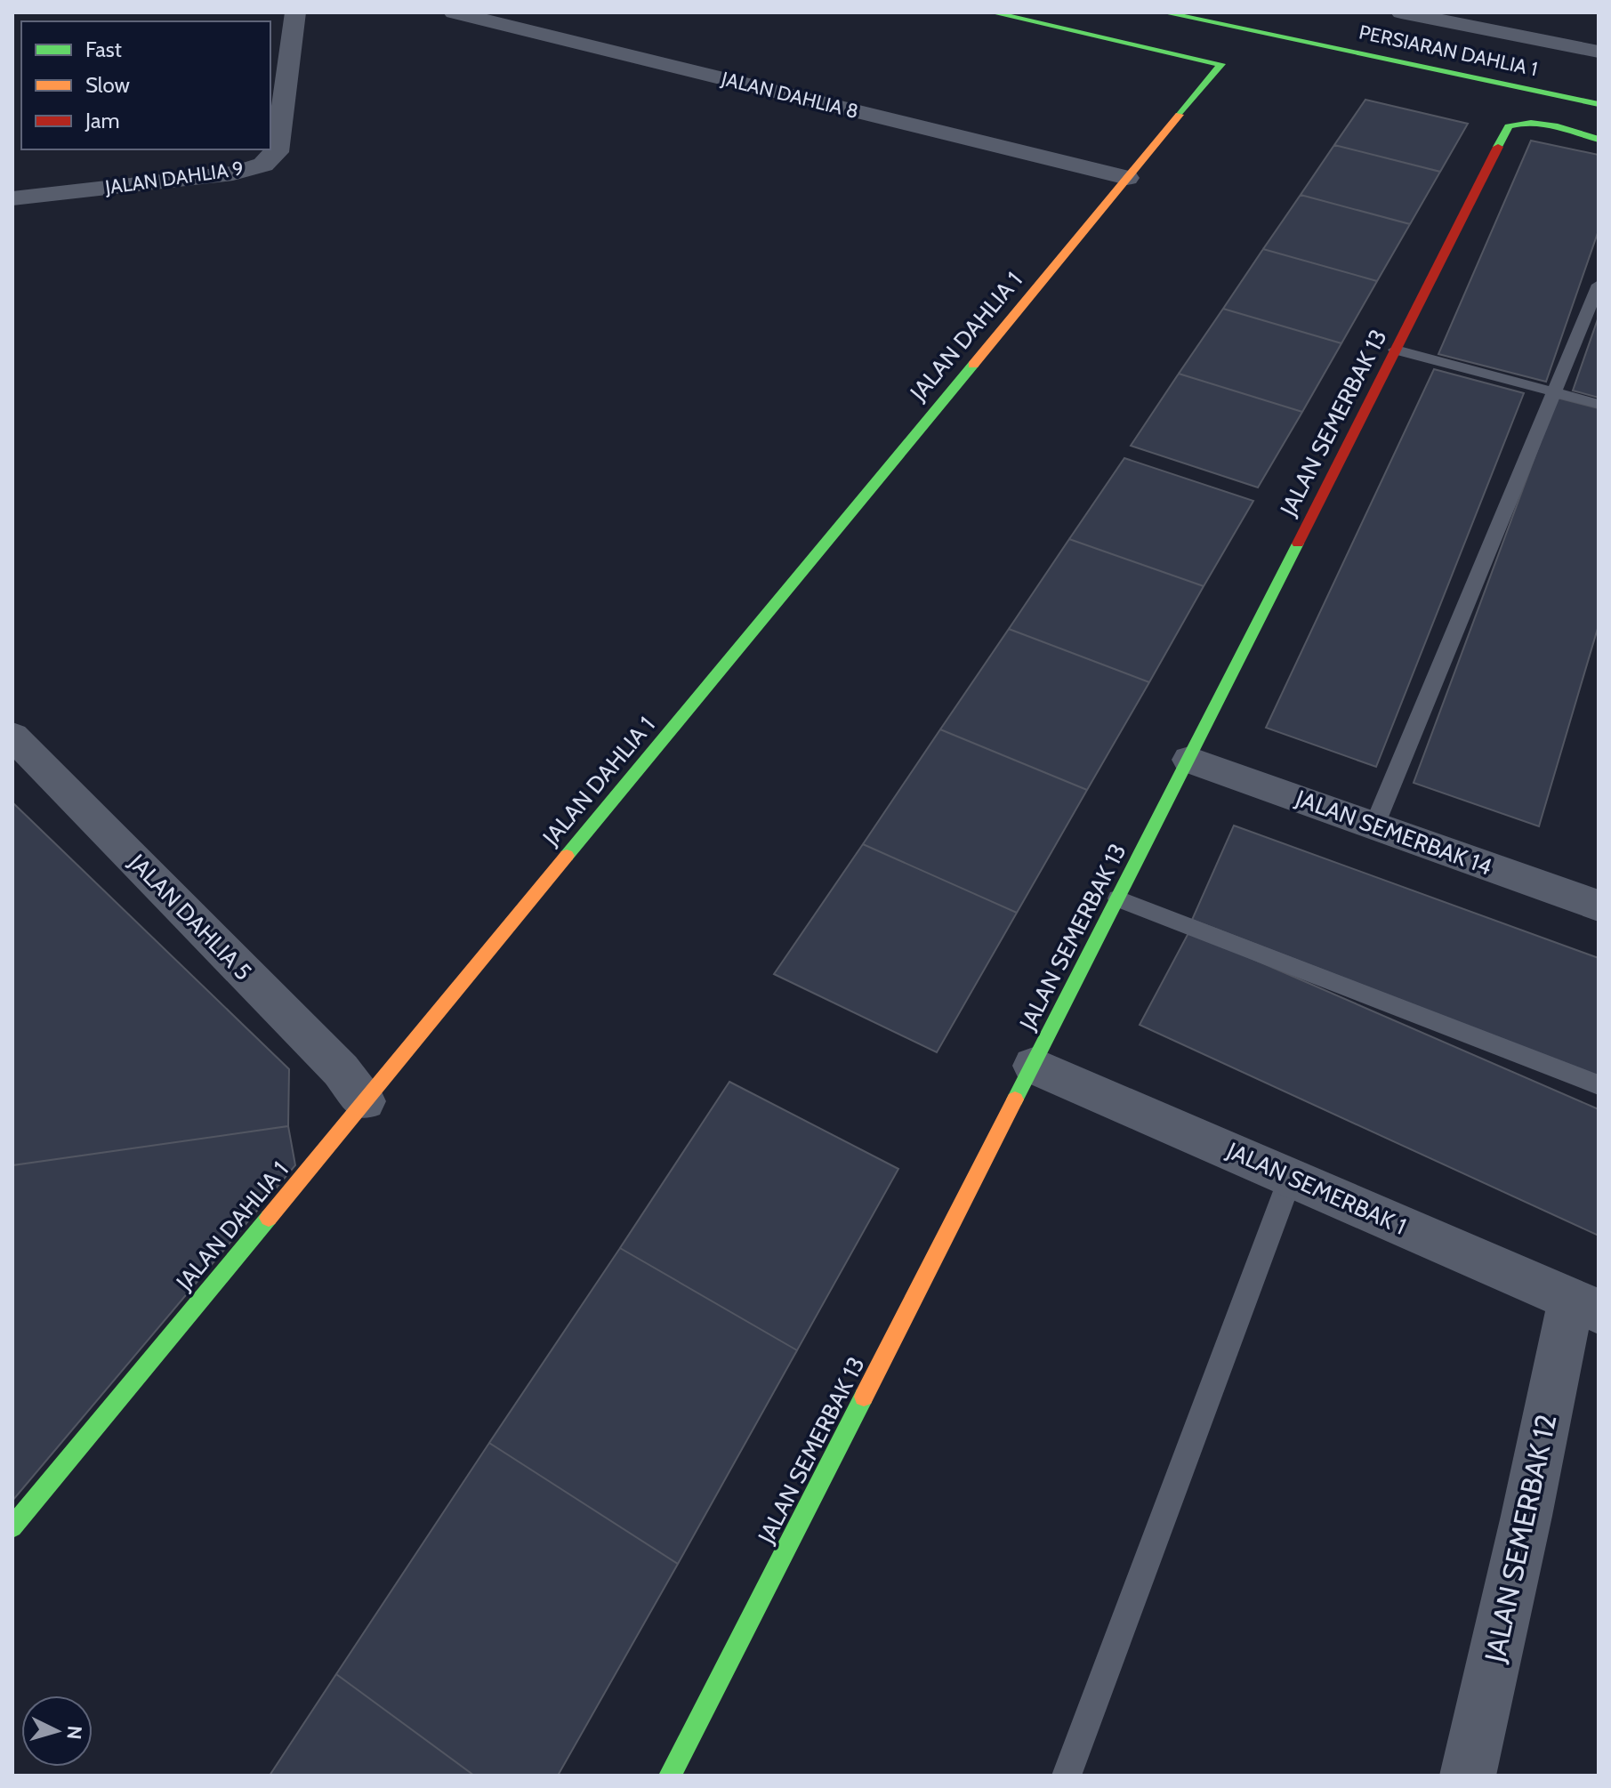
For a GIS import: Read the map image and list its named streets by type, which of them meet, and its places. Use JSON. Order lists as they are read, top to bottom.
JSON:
{
  "streets": {
    "street": [
      "PERSIARAN DAHLIA 1",
      "JALAN DAHLIA 8",
      "JALAN DAHLIA 9",
      "JALAN DAHLIA 1",
      "JALAN SEMERBAK 13",
      "JALAN SEMERBAK 14",
      "JALAN DAHLIA 5",
      "JALAN SEMERBAK 1",
      "JALAN SEMERBAK 12"
    ]
  },
  "crossings": [
    ["JALAN DAHLIA 8", "JALAN DAHLIA 1"],
    ["JALAN DAHLIA 1", "JALAN DAHLIA 5"],
    ["JALAN SEMERBAK 13", "JALAN SEMERBAK 14"],
    ["JALAN SEMERBAK 13", "JALAN SEMERBAK 1"],
    ["JALAN SEMERBAK 1", "JALAN SEMERBAK 12"]
  ],
  "legend": ["Fast", "Slow", "Jam"],
  "north": "right"
}
